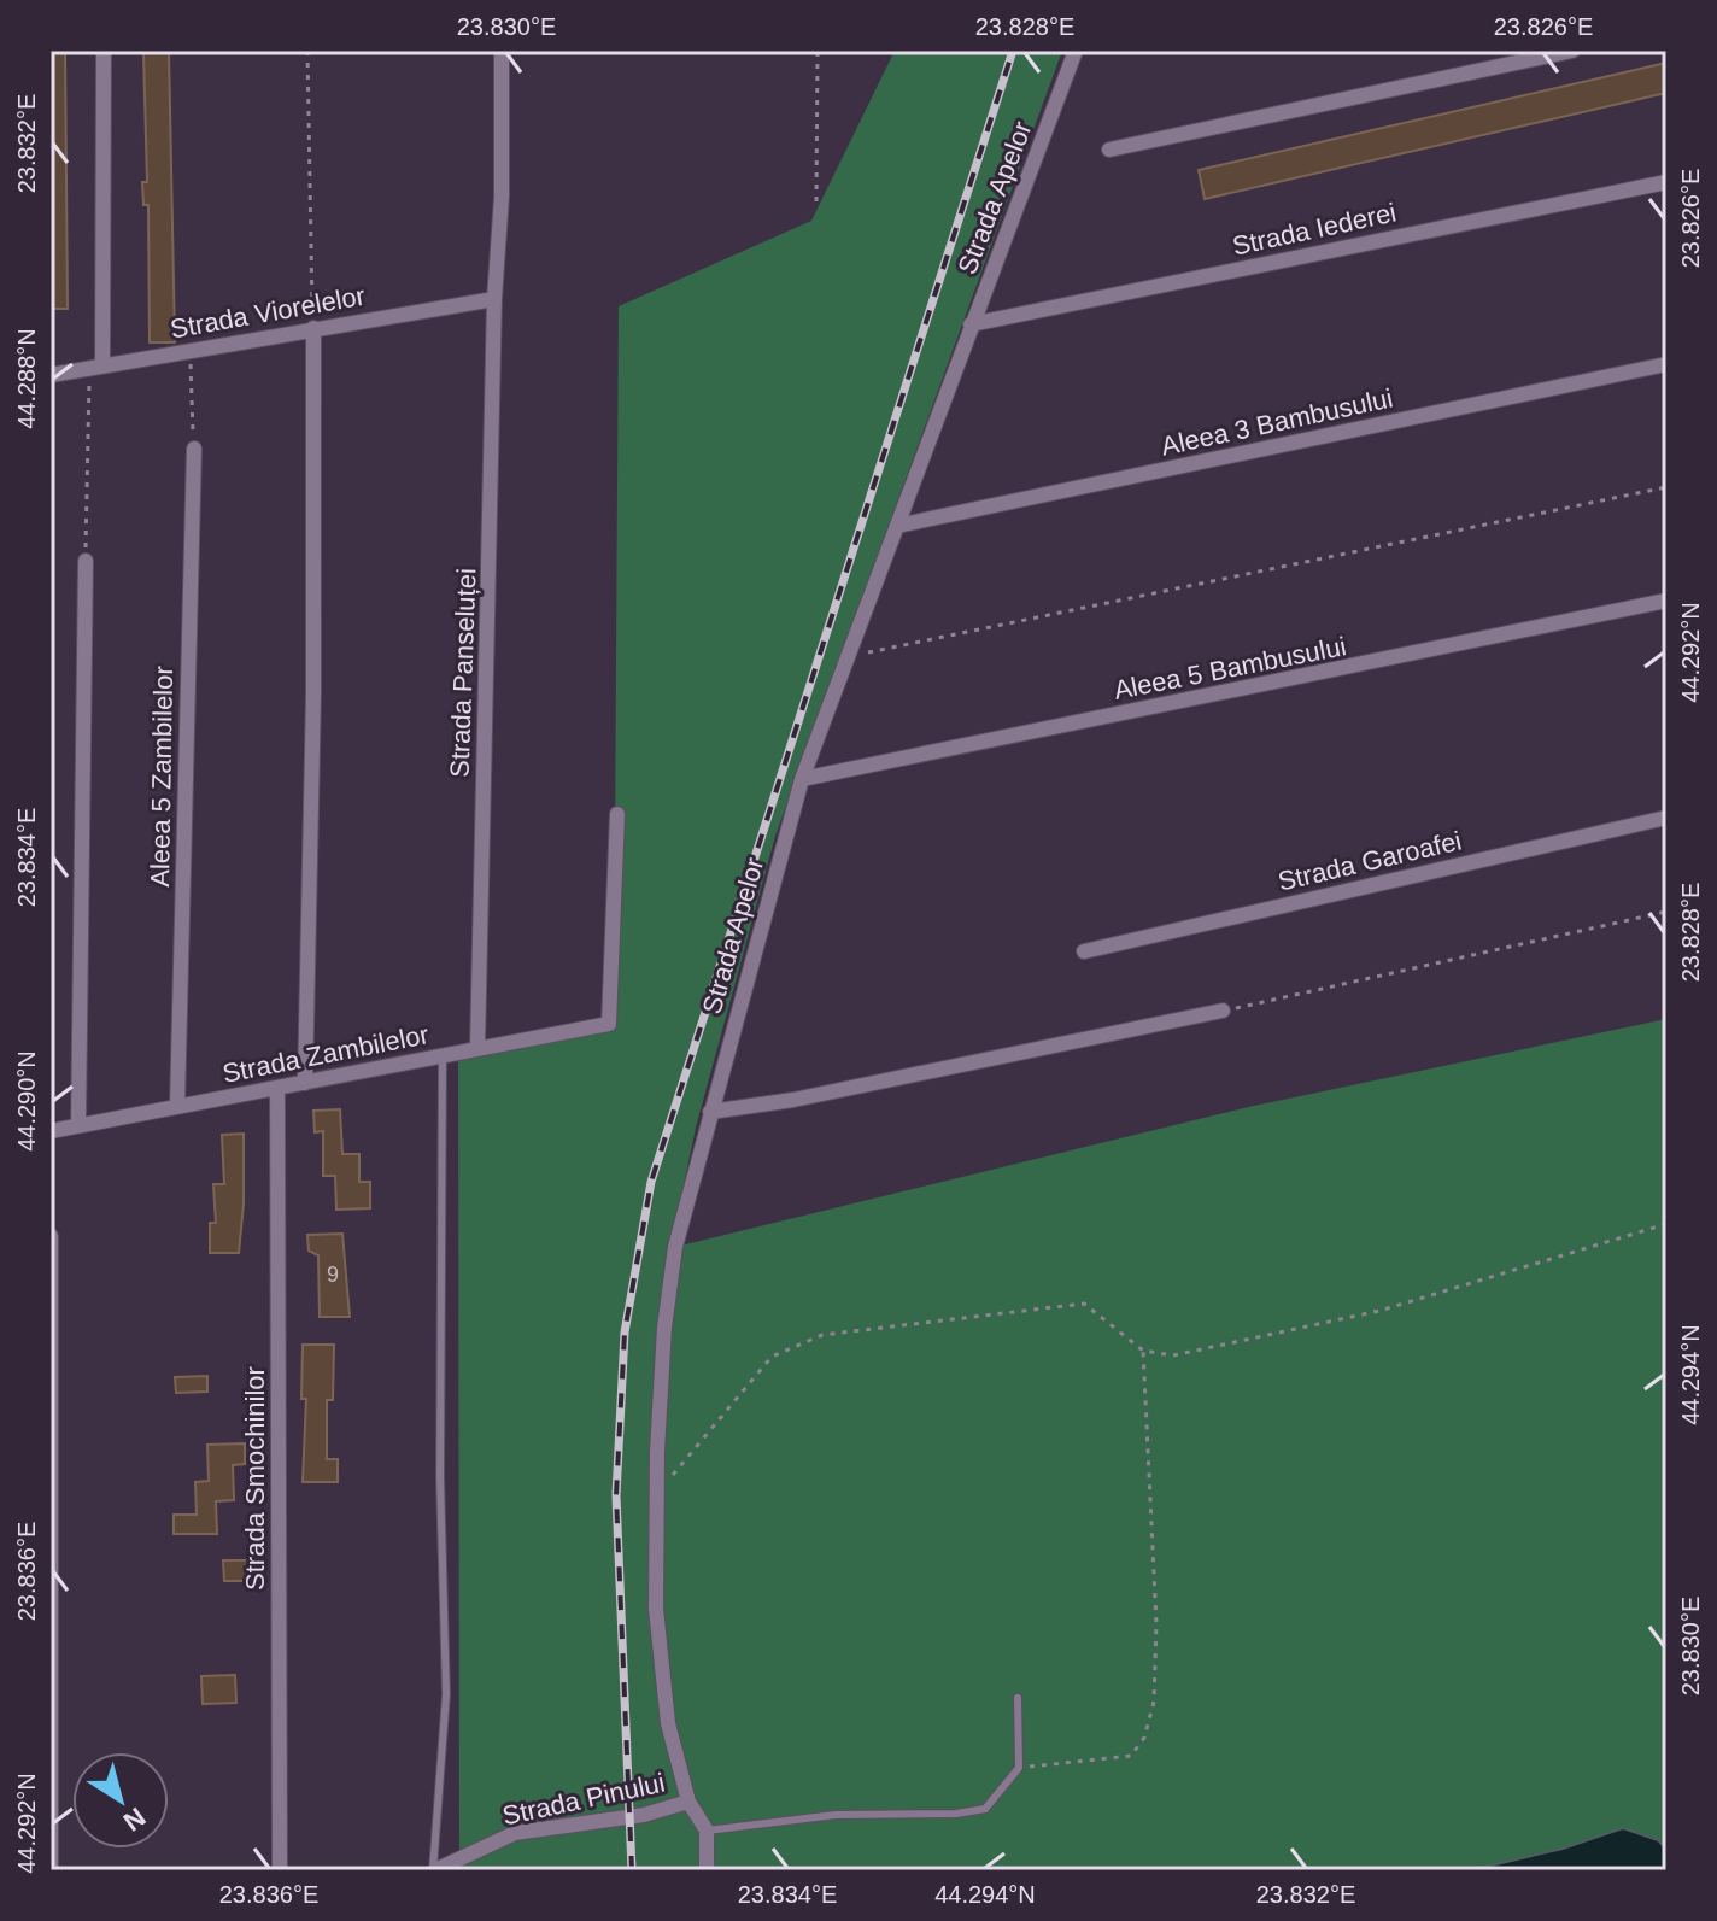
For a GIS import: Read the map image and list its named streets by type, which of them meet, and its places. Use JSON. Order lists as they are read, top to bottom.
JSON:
{
  "streets": {
    "street": [
      "Strada Apelor",
      "Strada Iederei",
      "Strada Viorelelor",
      "Aleea 3 Bambusului",
      "Aleea 5 Bambusului",
      "Strada Panseluței",
      "Aleea 5 Zambilelor",
      "Strada Garoafei",
      "Strada Zambilelor",
      "Strada Smochinilor",
      "Strada Pinului"
    ]
  },
  "crossings": [
    ["Strada Apelor", "Strada Iederei"],
    ["Strada Apelor", "Aleea 3 Bambusului"],
    ["Strada Apelor", "Aleea 5 Bambusului"],
    ["Strada Apelor", "Strada Pinului"],
    ["Strada Viorelelor", "Strada Panseluței"],
    ["Strada Panseluței", "Strada Zambilelor"],
    ["Aleea 5 Zambilelor", "Strada Zambilelor"],
    ["Strada Zambilelor", "Strada Smochinilor"]
  ],
  "house_numbers": ["9"],
  "north": "bottom right",
  "coordinates": [
    "23.830°E",
    "23.828°E",
    "23.826°E",
    "23.832°E",
    "44.288°N",
    "44.292°N",
    "23.834°E",
    "44.290°N",
    "44.294°N",
    "23.836°E"
  ]
}
